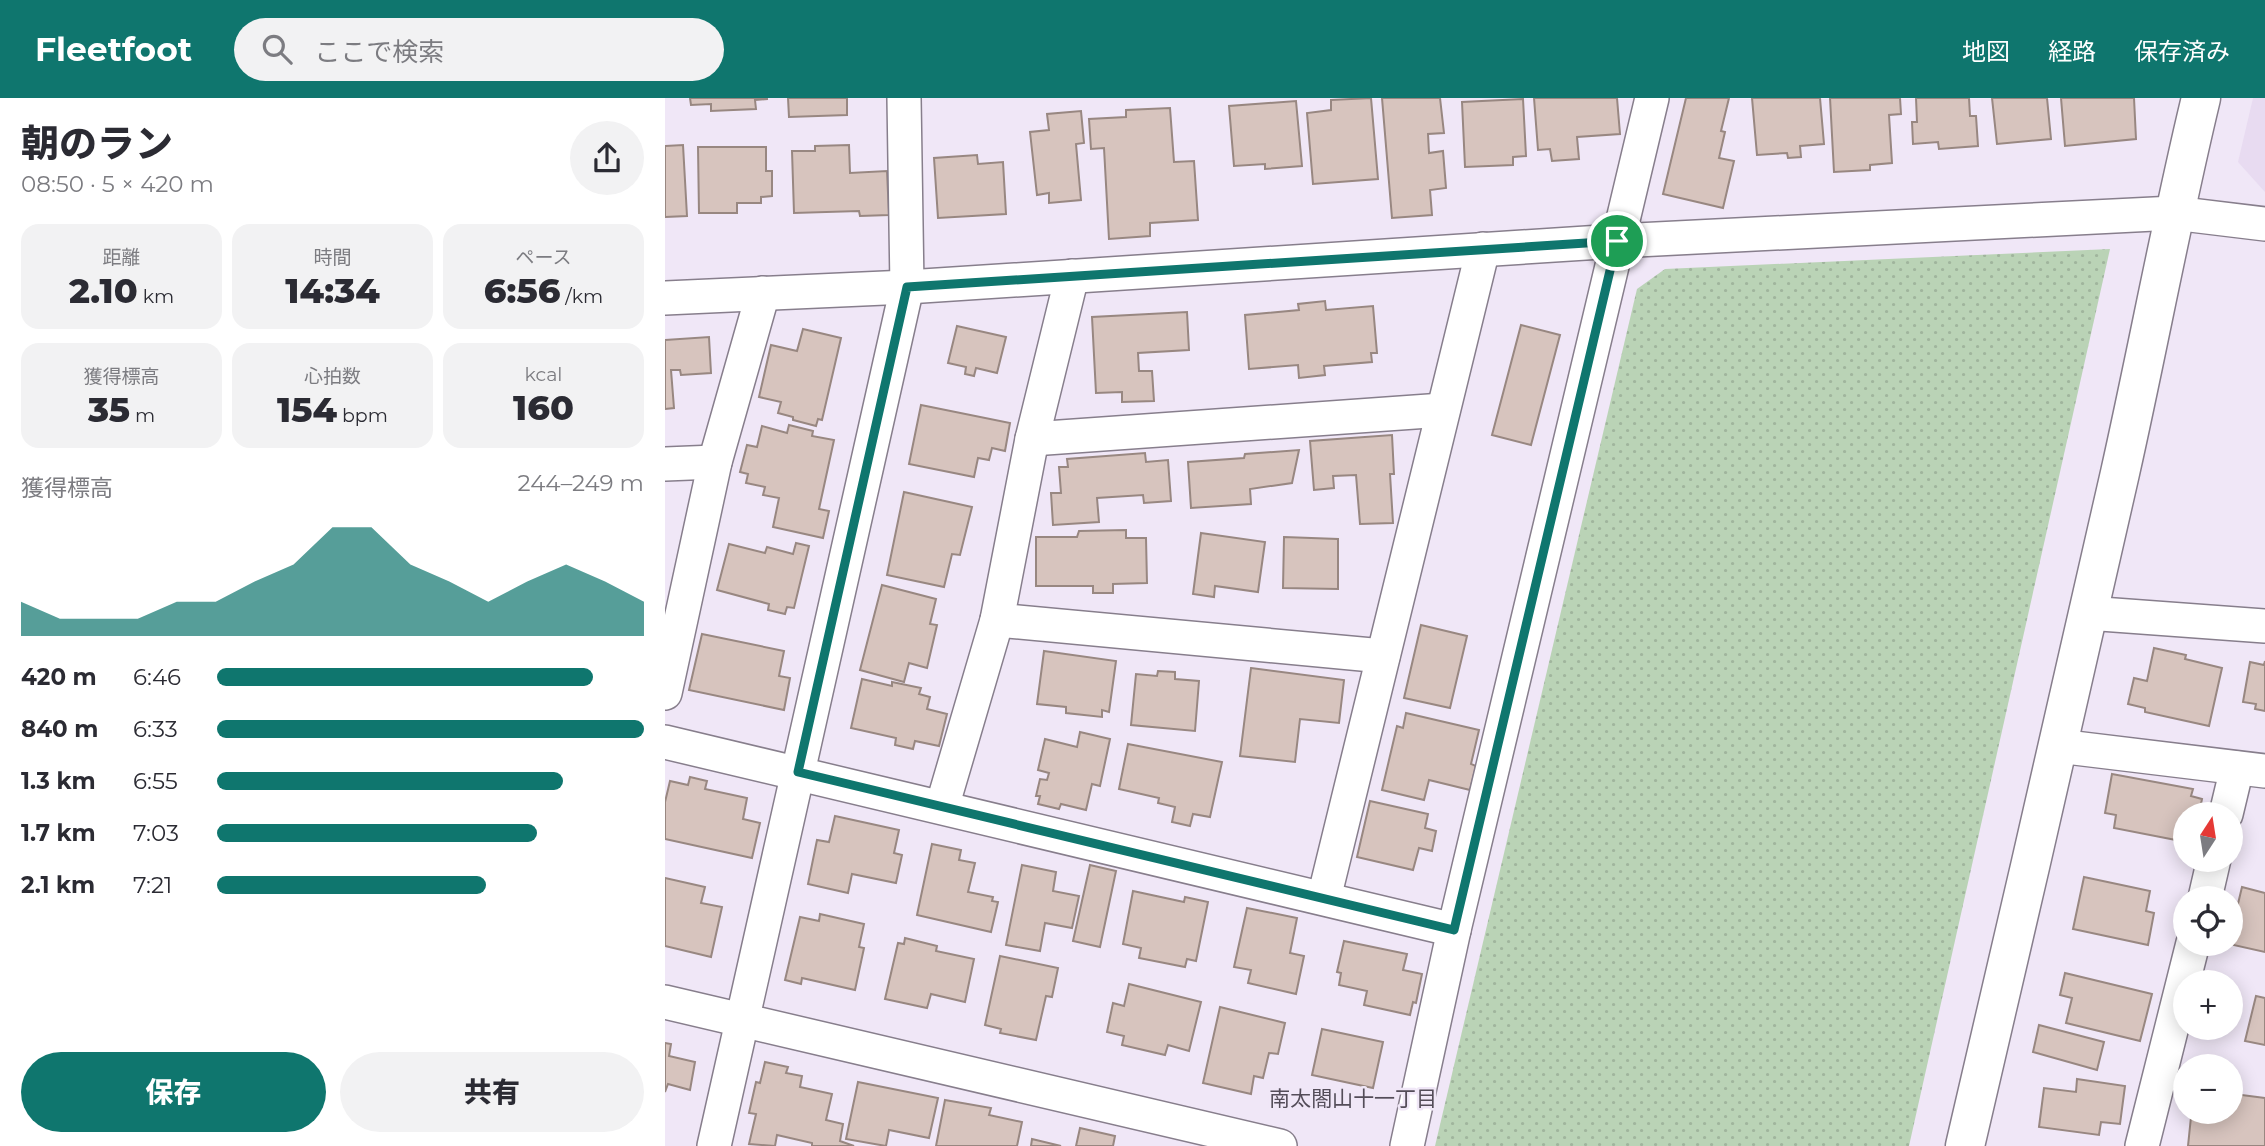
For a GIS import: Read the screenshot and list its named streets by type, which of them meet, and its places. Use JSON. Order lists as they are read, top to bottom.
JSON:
{
  "districts": ["南太閤山十一丁目"],
  "north": "top",
  "page": {
    "header": "Fleetfoot",
    "search": "ここで検索",
    "nav": ["地図", "経路", "保存済み"],
    "heading": ["朝のラン", "08:50 · 5 × 420 m"],
    "stats": [
      ["距離", "2.10 km"],
      ["時間", "14:34"],
      ["ペース", "6:56 /km"],
      ["獲得標高", "35 m"],
      ["心拍数", "154 bpm"],
      ["kcal", "160"]
    ],
    "chart": ["獲得標高", "244–249 m"],
    "list": [
      {
        "name": "420 m",
        "note": "6:46"
      },
      {
        "name": "840 m",
        "note": "6:33"
      },
      {
        "name": "1.3 km",
        "note": "6:55"
      },
      {
        "name": "1.7 km",
        "note": "7:03"
      },
      {
        "name": "2.1 km",
        "note": "7:21"
      }
    ],
    "map_buttons": ["+", "−"],
    "buttons": ["保存", "共有"]
  }
}
